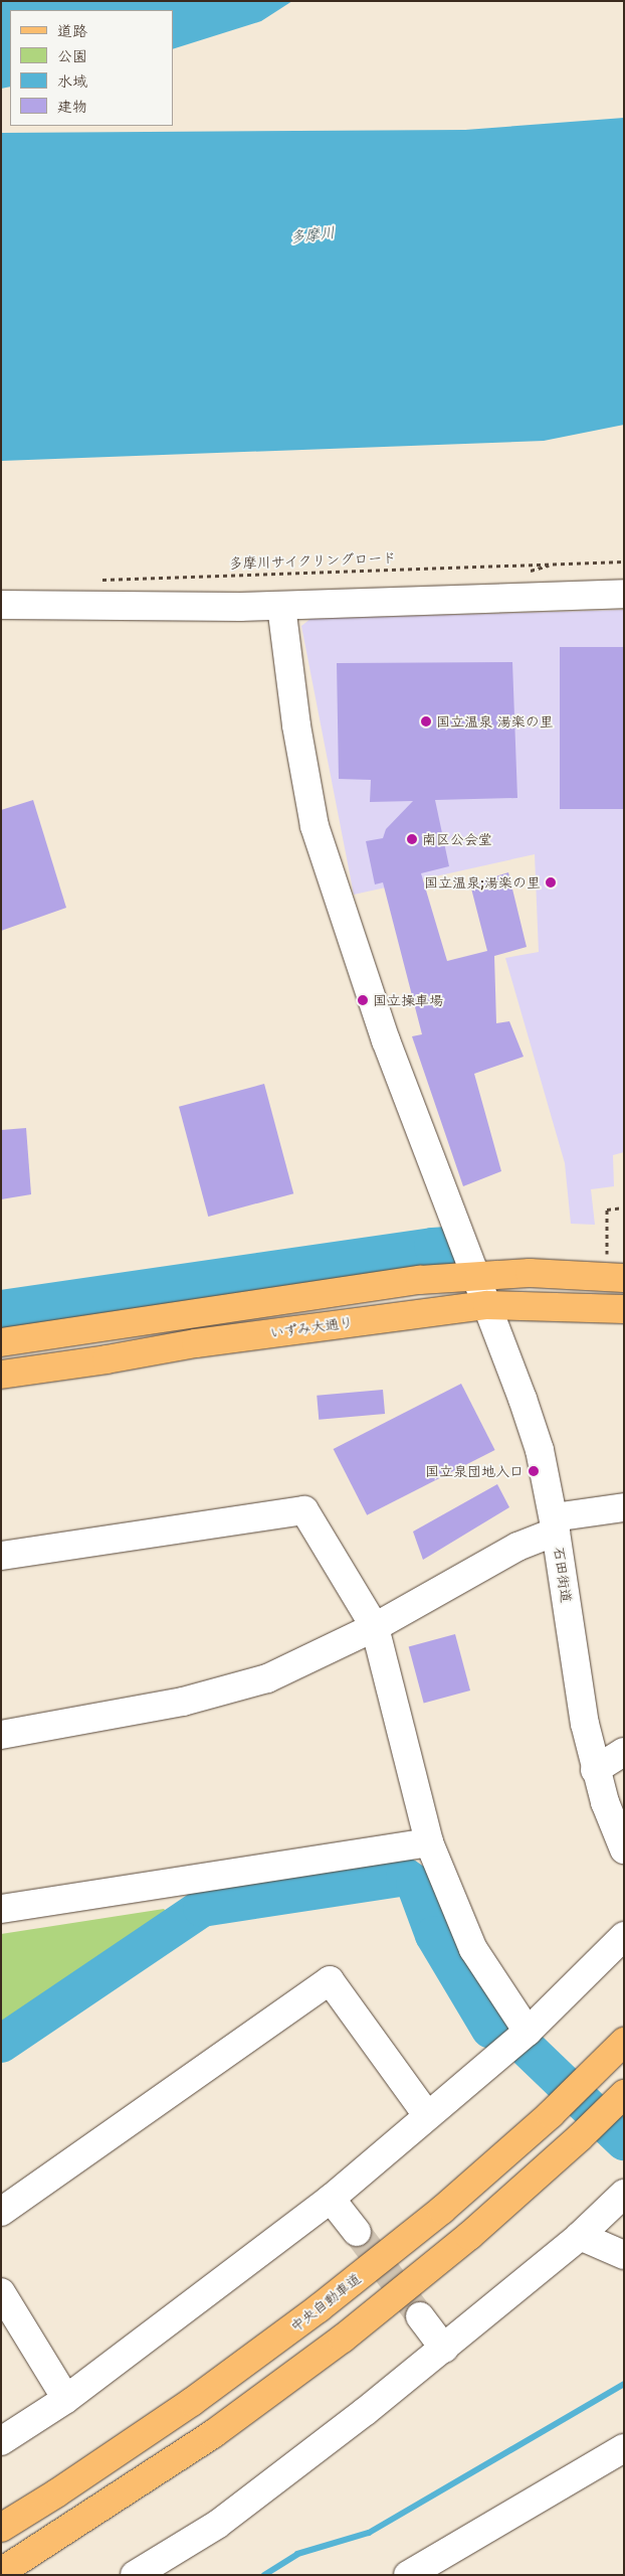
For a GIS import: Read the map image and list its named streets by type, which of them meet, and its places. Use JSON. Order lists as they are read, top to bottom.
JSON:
{
  "streets": {
    "main road": ["いずみ大通り", "中央自動車道"],
    "street": ["石田街道"],
    "path": ["多摩川サイクリングロード"]
  },
  "crossings": [
    ["いずみ大通り", "石田街道"]
  ],
  "water": ["多摩川"],
  "places": [
    "国立温泉 湯楽の里",
    "南区公会堂",
    "国立温泉;湯楽の里",
    "国立操車場",
    "国立泉団地入口"
  ],
  "legend": [
    "道路",
    "公園",
    "水域",
    "建物"
  ]
}
